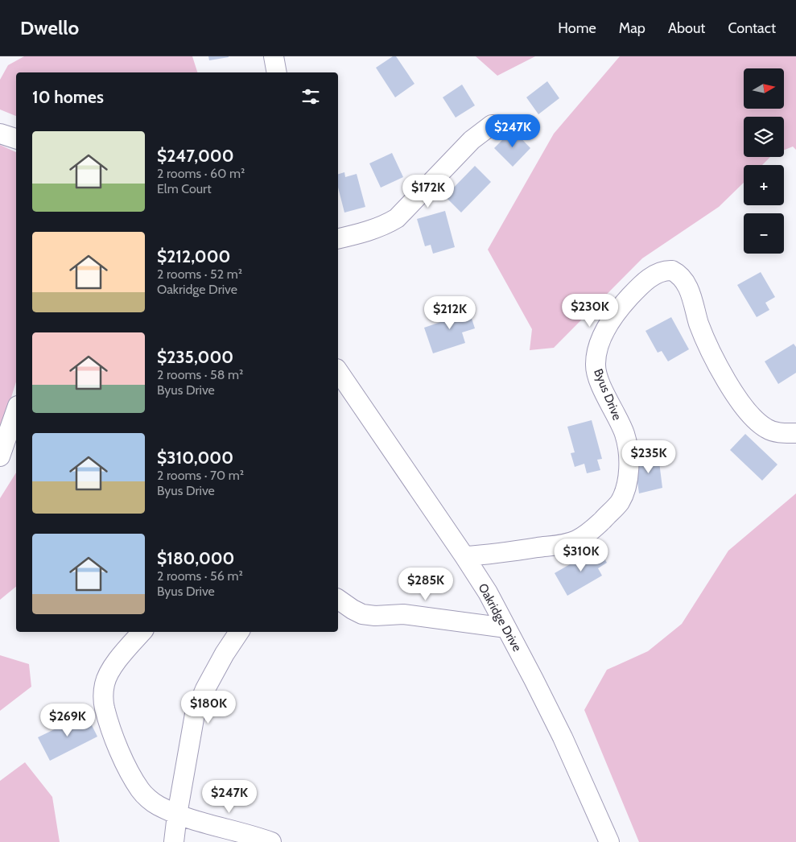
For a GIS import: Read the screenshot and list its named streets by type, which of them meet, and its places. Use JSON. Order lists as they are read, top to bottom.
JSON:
{
  "streets": {
    "street": ["Byus Drive", "Oakridge Drive"]
  },
  "crossings": [
    ["Byus Drive", "Oakridge Drive"]
  ],
  "north": "right",
  "page": {
    "header": "Dwello",
    "nav": [
      "Home",
      "Map",
      "About",
      "Contact"
    ],
    "map_buttons": ["+", "−"],
    "heading": "10 homes",
    "price": [
      "$247K",
      "$172K",
      "$230K",
      "$212K",
      "$235K",
      "$310K",
      "$285K",
      "$180K",
      "$269K",
      "$247K"
    ],
    "list": [
      {
        "name": "$247,000",
        "note": "2 rooms · 60 m² · Elm Court"
      },
      {
        "name": "$212,000",
        "note": "2 rooms · 52 m² · Oakridge Drive"
      },
      {
        "name": "$235,000",
        "note": "2 rooms · 58 m² · Byus Drive"
      },
      {
        "name": "$310,000",
        "note": "2 rooms · 70 m² · Byus Drive"
      },
      {
        "name": "$180,000",
        "note": "2 rooms · 56 m² · Byus Drive"
      }
    ]
  }
}
